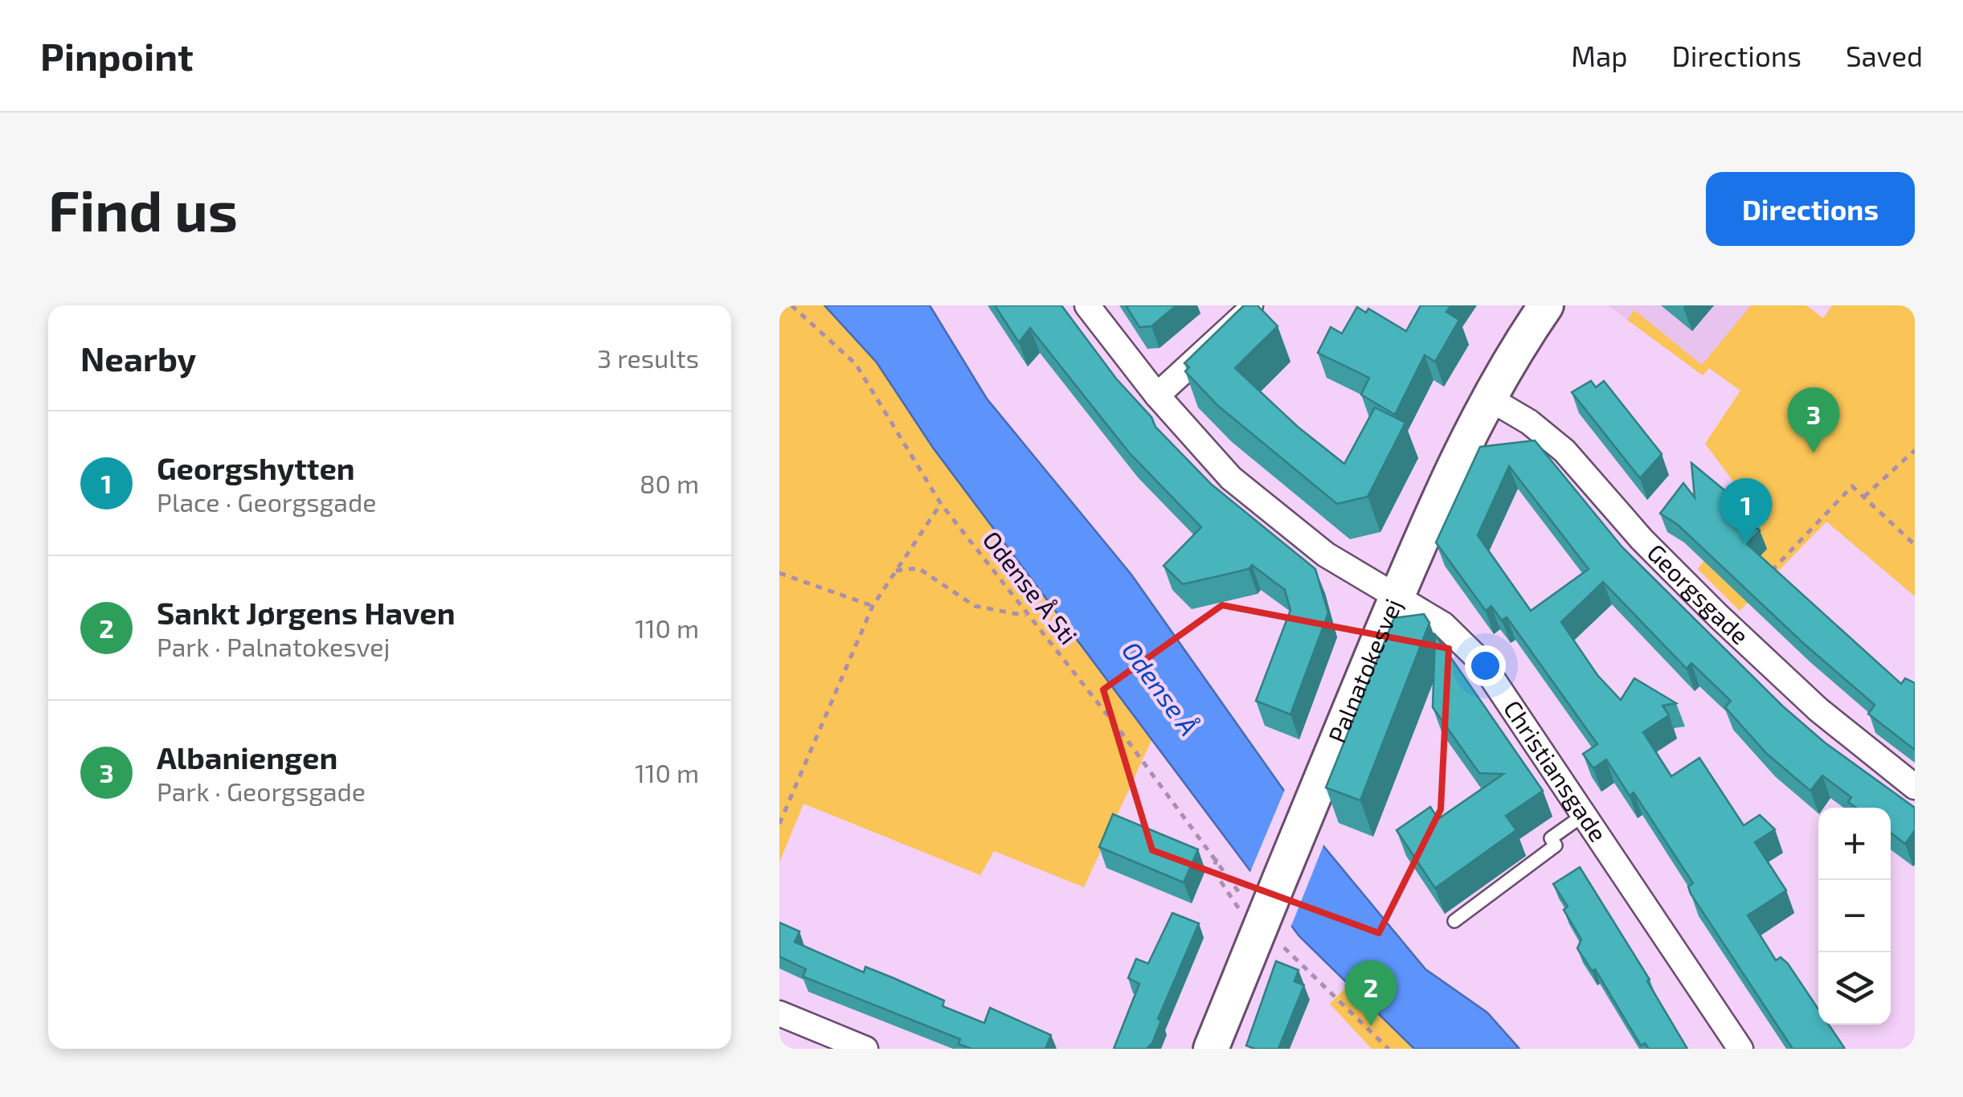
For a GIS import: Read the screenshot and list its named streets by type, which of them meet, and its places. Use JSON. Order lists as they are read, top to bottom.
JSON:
{
  "streets": {
    "main road": ["Palnatokesvej"],
    "street": ["Georgsgade", "Christiansgade"],
    "path": ["Odense Å Sti"]
  },
  "crossings": [
    ["Odense Å Sti", "Palnatokesvej"],
    ["Georgsgade", "Palnatokesvej"],
    ["Palnatokesvej", "Christiansgade"]
  ],
  "water": ["Odense Å"],
  "page": {
    "header": "Pinpoint",
    "nav": ["Map", "Directions", "Saved"],
    "buttons": "Directions",
    "title": "Find us",
    "heading": ["Nearby", "3 results"],
    "pins": ["3", "1", "2"],
    "list": [
      {
        "mark": "1",
        "name": "Georgshytten",
        "note": "Place · Georgsgade",
        "value": "80 m"
      },
      {
        "mark": "2",
        "name": "Sankt Jørgens Haven",
        "note": "Park · Palnatokesvej",
        "value": "110 m"
      },
      {
        "mark": "3",
        "name": "Albaniengen",
        "note": "Park · Georgsgade",
        "value": "110 m"
      }
    ],
    "map_buttons": ["+", "−"]
  }
}
